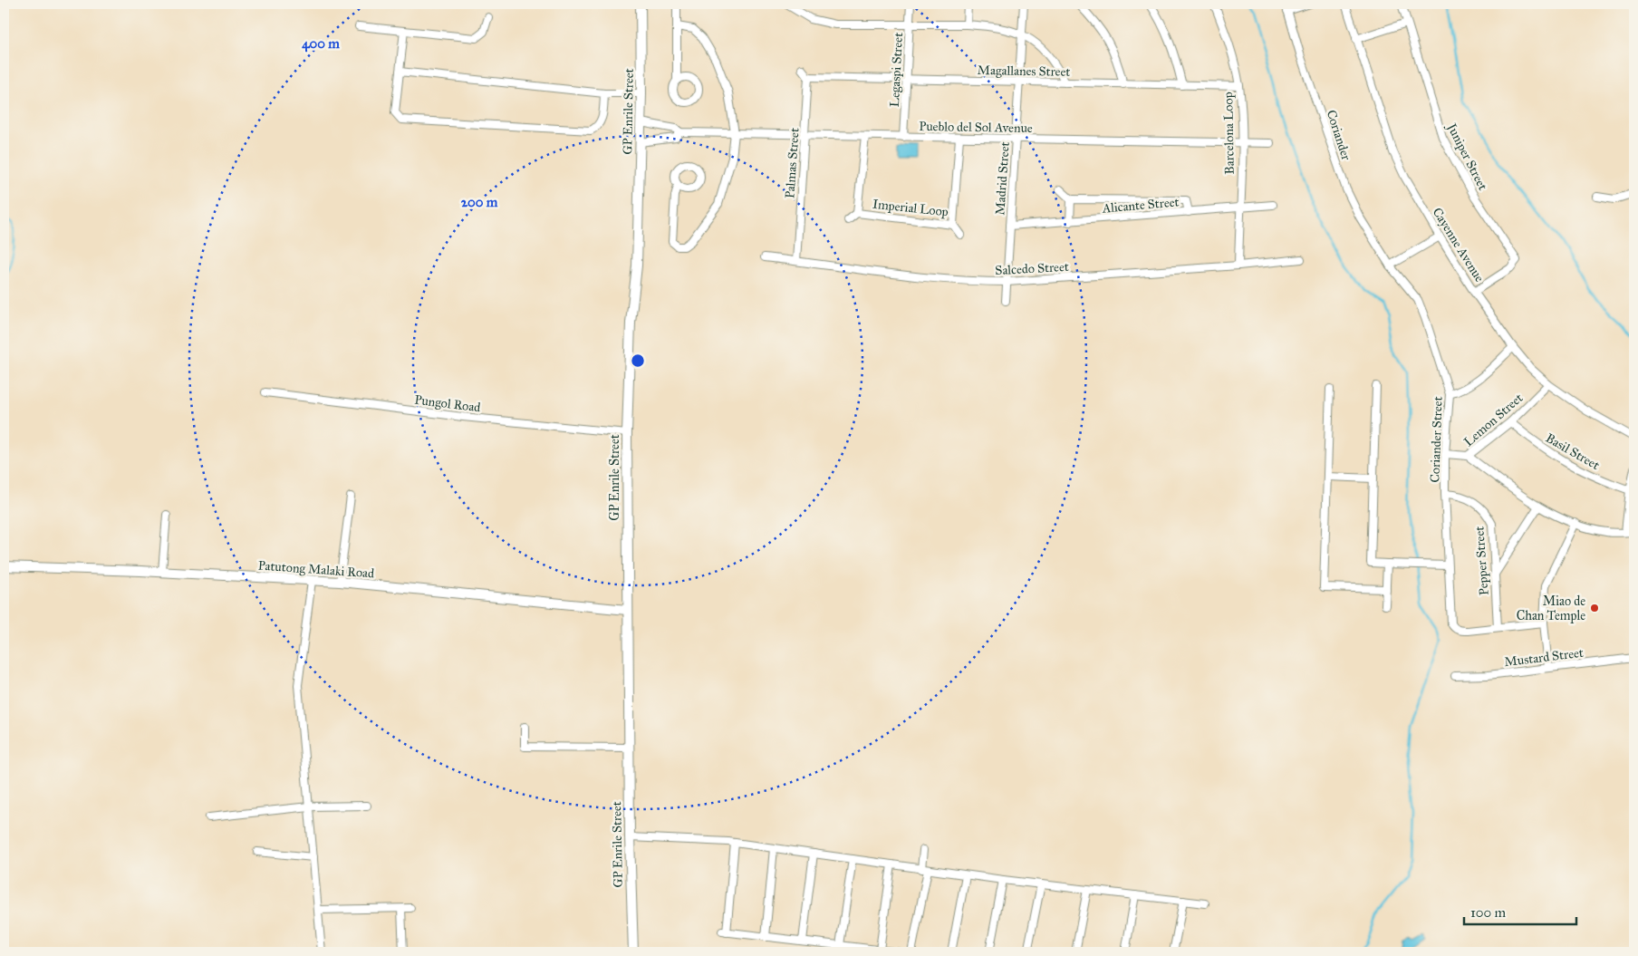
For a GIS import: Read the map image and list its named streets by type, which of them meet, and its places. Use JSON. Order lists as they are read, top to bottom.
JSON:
{
  "streets": {
    "street": [
      "Legaspi Street",
      "Magallanes Street",
      "GP Enrile Street",
      "Pueblo del Sol Avenue",
      "Barcelona Loop",
      "Coriander",
      "Juniper Street",
      "Palmas Street",
      "Madrid Street",
      "Alicante Street",
      "Imperial Loop",
      "Cayenne Avenue",
      "Salcedo Street",
      "Pungol Road",
      "Lemon Street",
      "Coriander Street",
      "Basil Street",
      "Pepper Street",
      "Patutong Malaki Road",
      "Mustard Street"
    ]
  },
  "crossings": [
    ["Legaspi Street", "Magallanes Street"],
    ["Legaspi Street", "Pueblo del Sol Avenue"],
    ["Magallanes Street", "Barcelona Loop"],
    ["Magallanes Street", "Palmas Street"],
    ["Magallanes Street", "Madrid Street"],
    ["GP Enrile Street", "Pueblo del Sol Avenue"],
    ["GP Enrile Street", "Pungol Road"],
    ["GP Enrile Street", "Patutong Malaki Road"],
    ["Pueblo del Sol Avenue", "Barcelona Loop"],
    ["Pueblo del Sol Avenue", "Palmas Street"],
    ["Pueblo del Sol Avenue", "Madrid Street"],
    ["Pueblo del Sol Avenue", "Imperial Loop"],
    ["Barcelona Loop", "Alicante Street"],
    ["Barcelona Loop", "Salcedo Street"],
    ["Coriander", "Coriander Street"],
    ["Juniper Street", "Cayenne Avenue"],
    ["Palmas Street", "Salcedo Street"],
    ["Madrid Street", "Alicante Street"],
    ["Madrid Street", "Salcedo Street"],
    ["Cayenne Avenue", "Lemon Street"],
    ["Lemon Street", "Coriander Street"],
    ["Lemon Street", "Basil Street"],
    ["Coriander Street", "Pepper Street"]
  ],
  "places": ["Miao de Chan Temple"],
  "scale_bar": "100 m",
  "rings": ["400 m", "200 m"]
}
